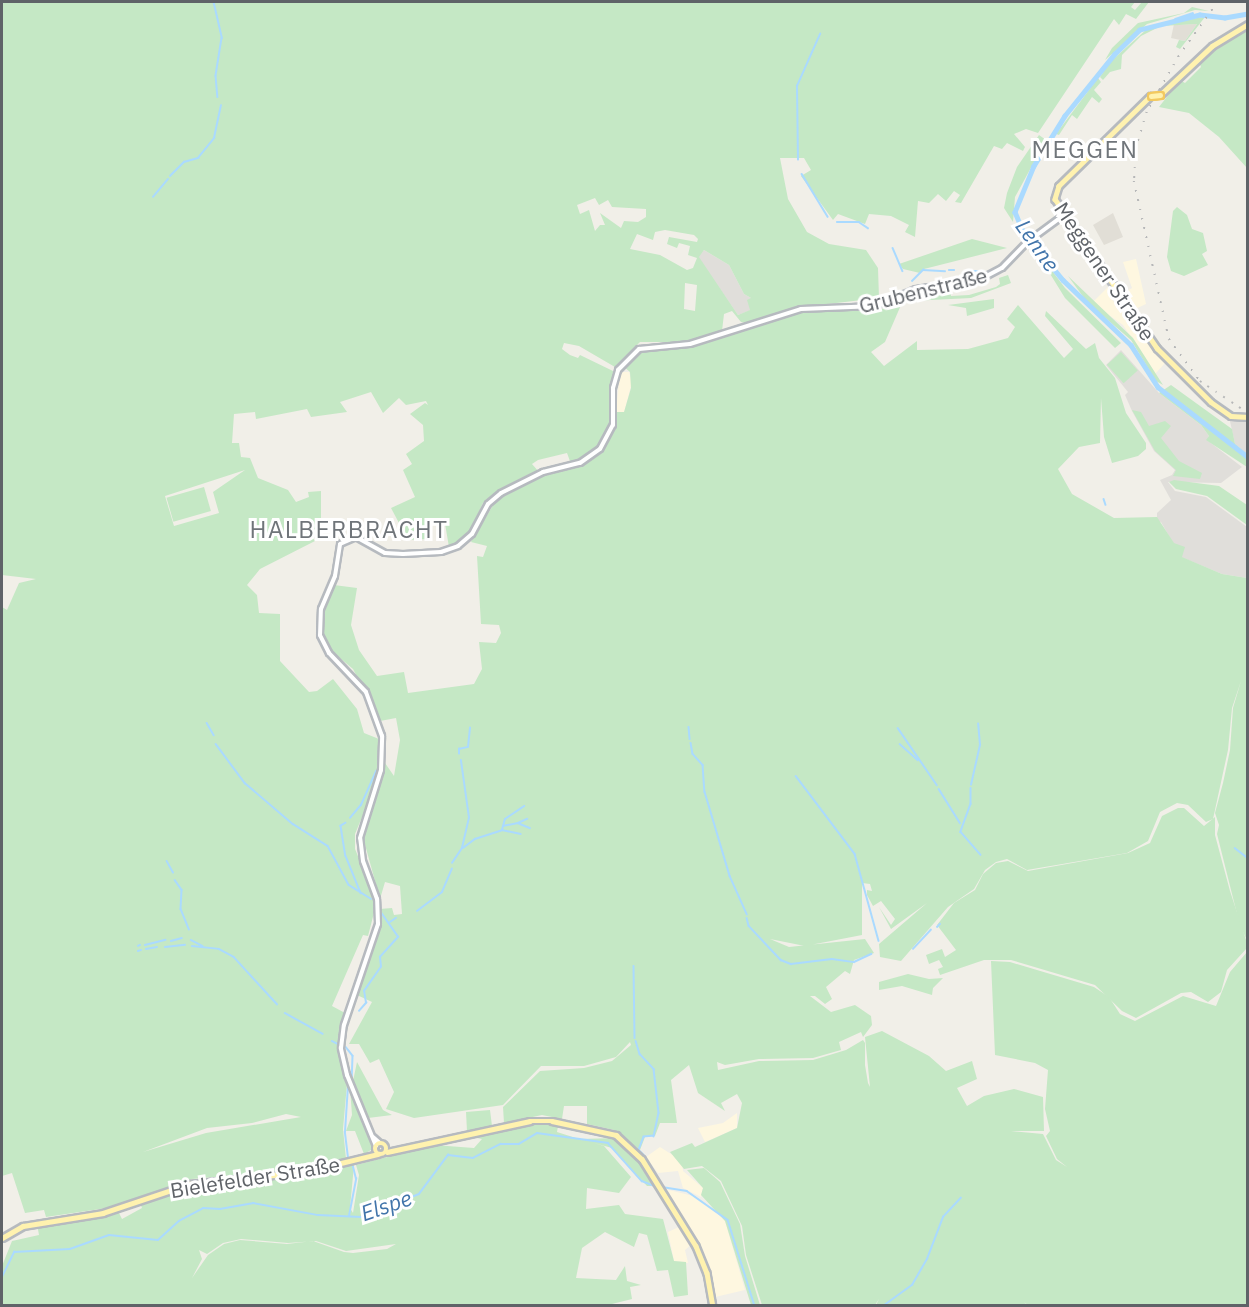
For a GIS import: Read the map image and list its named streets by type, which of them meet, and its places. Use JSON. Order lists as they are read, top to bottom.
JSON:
{
  "streets": {
    "main road": ["Meggener Straße", "Grubenstraße", "Bielefelder Straße"]
  },
  "crossings": [
    ["Meggener Straße", "Grubenstraße"],
    ["Grubenstraße", "Bielefelder Straße"]
  ],
  "districts": ["MEGGEN", "HALBERBRACHT"],
  "water": ["Lenne", "Elspe"]
}
